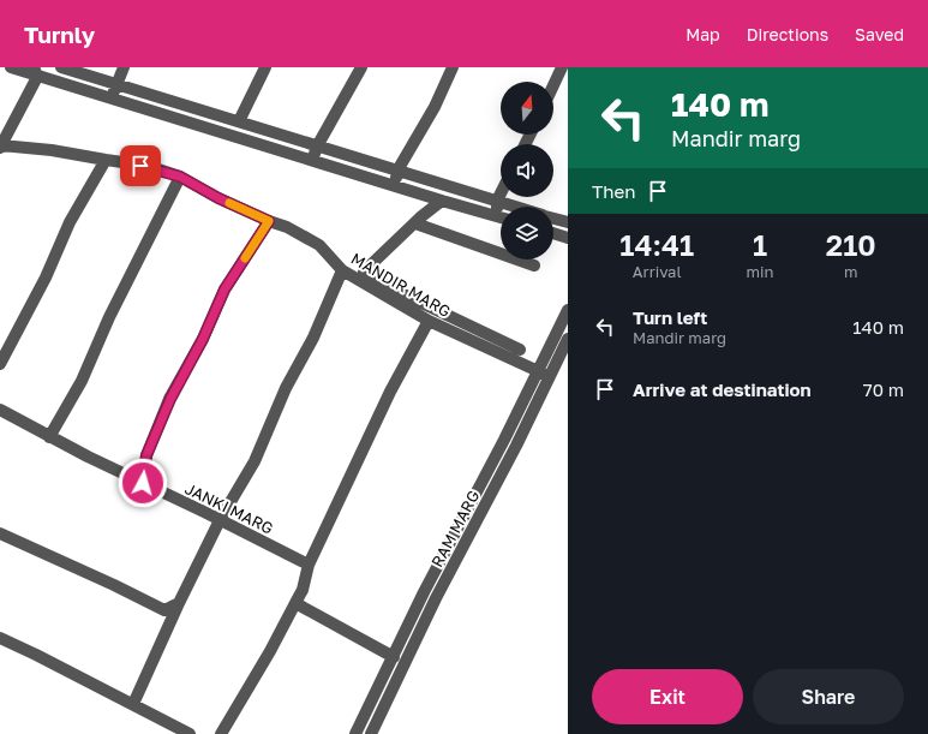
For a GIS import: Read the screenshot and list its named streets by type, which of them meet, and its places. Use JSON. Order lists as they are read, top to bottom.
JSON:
{
  "streets": {
    "street": ["MANDIR MARG", "JANKI MARG", "RAM MARG"]
  },
  "crossings": [
    ["MANDIR MARG", "RAM MARG"]
  ],
  "north": "top",
  "page": {
    "header": "Turnly",
    "nav": ["Map", "Directions", "Saved"],
    "turn": ["140 m", "Mandir marg"],
    "then": "Then",
    "eta": [
      "14:41",
      "Arrival",
      "1",
      "min",
      "210",
      "m"
    ],
    "list": [
      {
        "name": "Turn left",
        "note": "Mandir marg",
        "value": "140 m"
      },
      {
        "name": "Arrive at destination",
        "value": "70 m"
      }
    ],
    "buttons": ["Exit", "Share"]
  }
}
